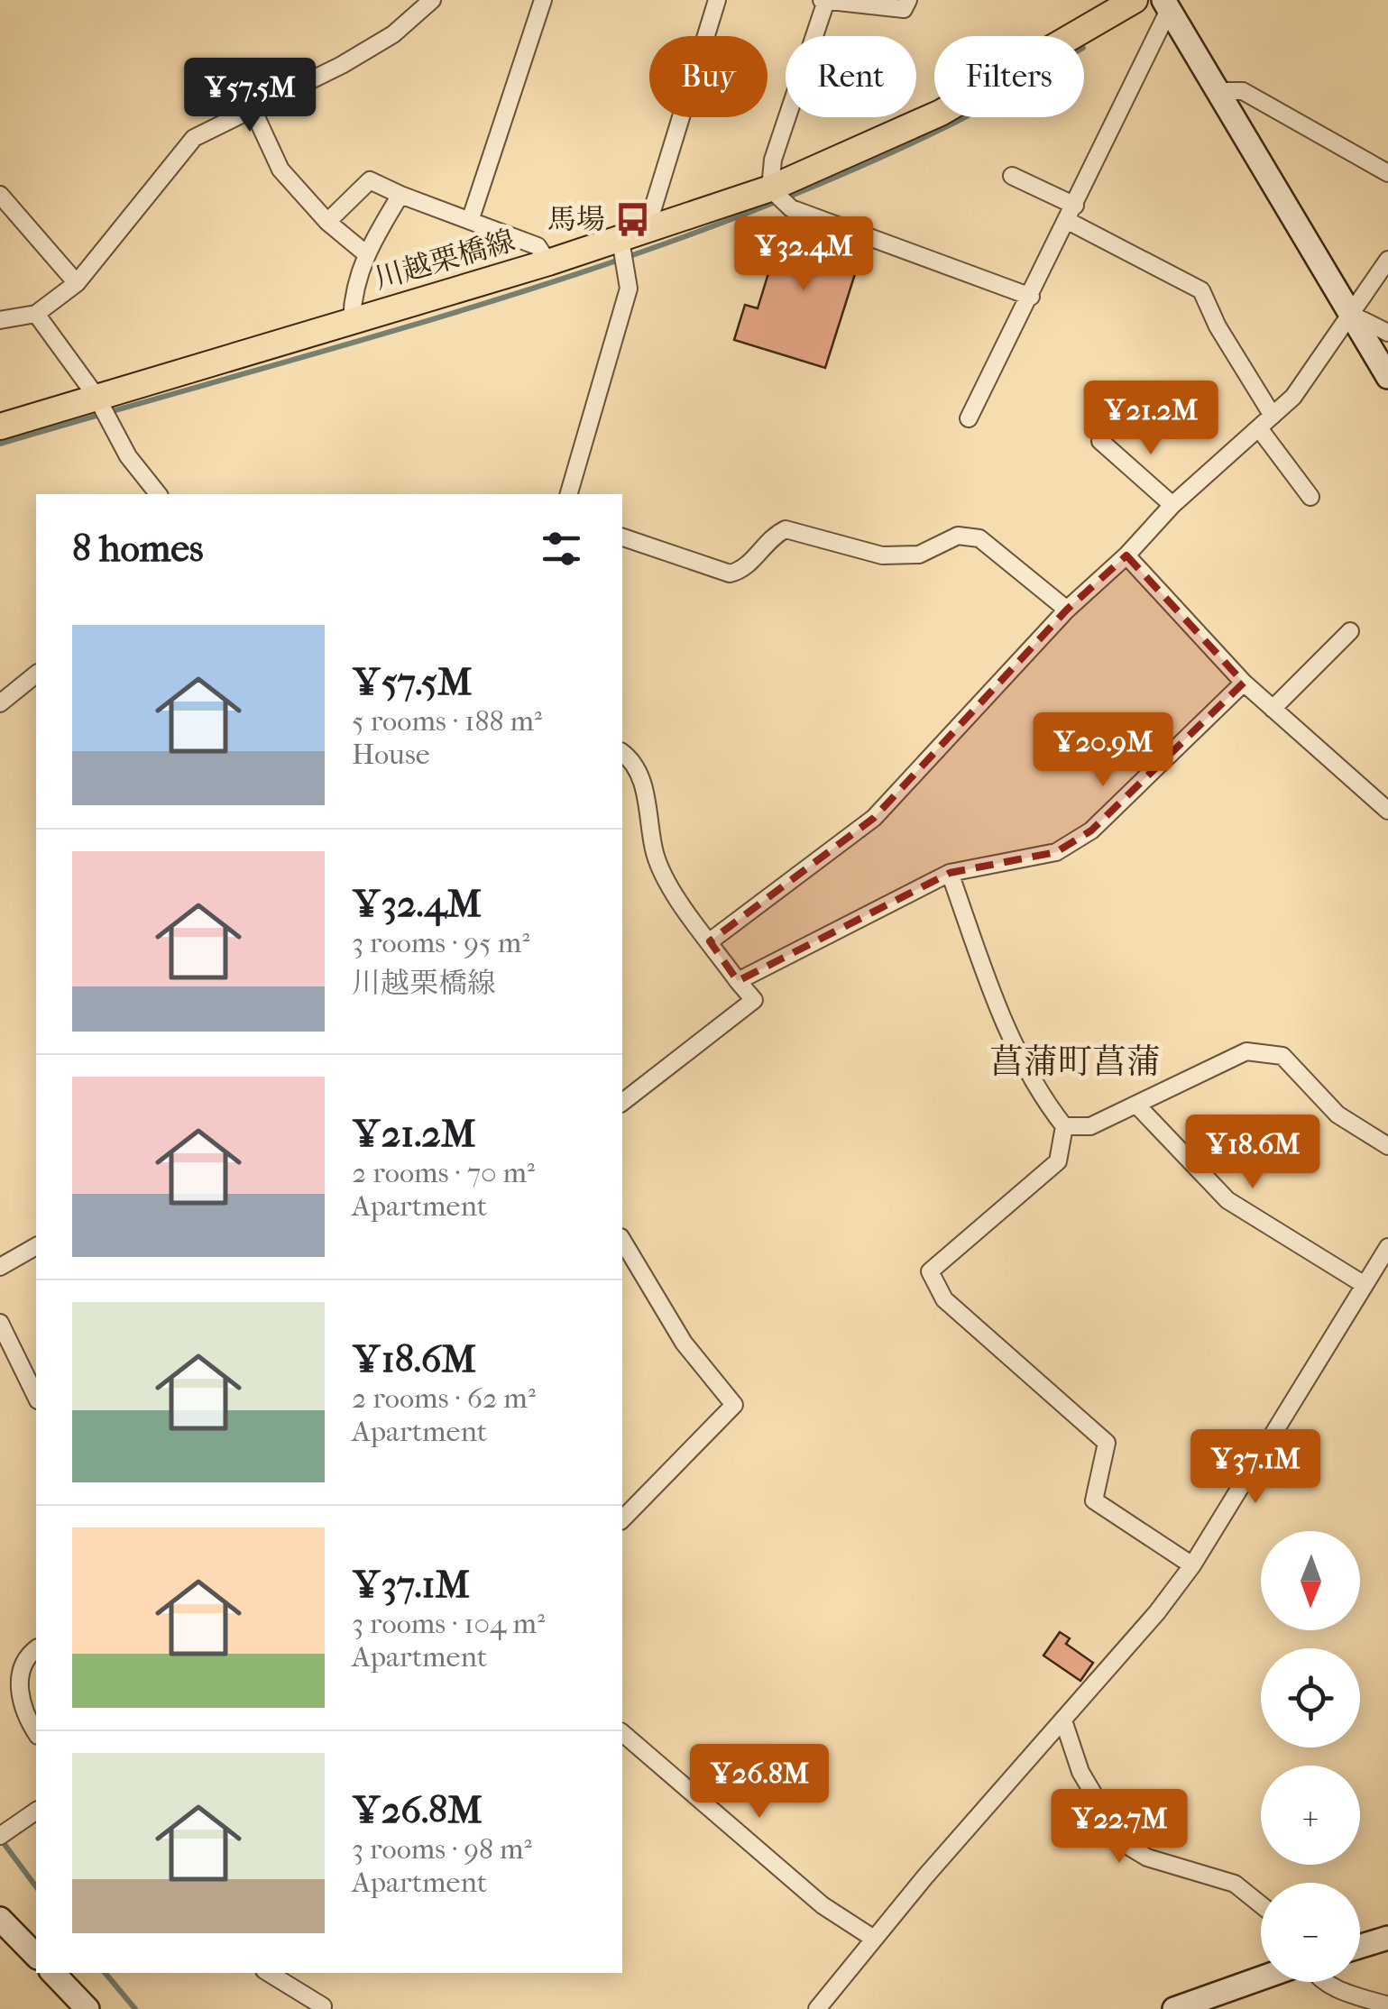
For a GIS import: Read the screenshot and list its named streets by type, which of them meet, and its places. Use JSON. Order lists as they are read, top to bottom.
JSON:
{
  "streets": {
    "main road": ["川越栗橋線"]
  },
  "districts": ["菖蒲町菖蒲"],
  "places": {
    "bus stop": ["馬場"]
  },
  "north": "bottom",
  "page": {
    "chip": ["Buy", "Rent", "Filters"],
    "price": [
      "¥57.5M",
      "¥32.4M",
      "¥21.2M",
      "¥20.9M",
      "¥18.6M",
      "¥37.1M",
      "¥26.8M",
      "¥22.7M"
    ],
    "heading": "8 homes",
    "list": [
      {
        "name": "¥57.5M",
        "note": "5 rooms · 188 m² · House"
      },
      {
        "name": "¥32.4M",
        "note": "3 rooms · 95 m² · 川越栗橋線"
      },
      {
        "name": "¥21.2M",
        "note": "2 rooms · 70 m² · Apartment"
      },
      {
        "name": "¥18.6M",
        "note": "2 rooms · 62 m² · Apartment"
      },
      {
        "name": "¥37.1M",
        "note": "3 rooms · 104 m² · Apartment"
      },
      {
        "name": "¥26.8M",
        "note": "3 rooms · 98 m² · Apartment"
      }
    ],
    "map_buttons": ["+", "−"]
  }
}
